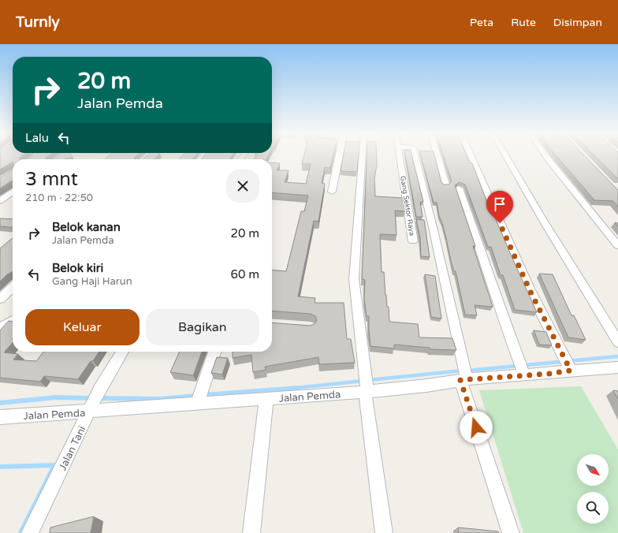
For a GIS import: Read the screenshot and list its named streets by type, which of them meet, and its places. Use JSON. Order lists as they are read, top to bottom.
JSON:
{
  "streets": {
    "street": ["Gang Sektor Raya", "Jalan Pemda", "Jalan Tani"]
  },
  "crossings": [
    ["Jalan Pemda", "Jalan Tani"]
  ],
  "north": "bottom right",
  "page": {
    "header": "Turnly",
    "nav": ["Peta", "Rute", "Disimpan"],
    "turn": ["20 m", "Jalan Pemda"],
    "then": "Lalu",
    "heading": ["3 mnt", "210 m · 22:50"],
    "list": [
      {
        "name": "Belok kanan",
        "note": "Jalan Pemda",
        "value": "20 m"
      },
      {
        "name": "Belok kiri",
        "note": "Gang Haji Harun",
        "value": "60 m"
      }
    ],
    "buttons": ["Keluar", "Bagikan"]
  }
}
